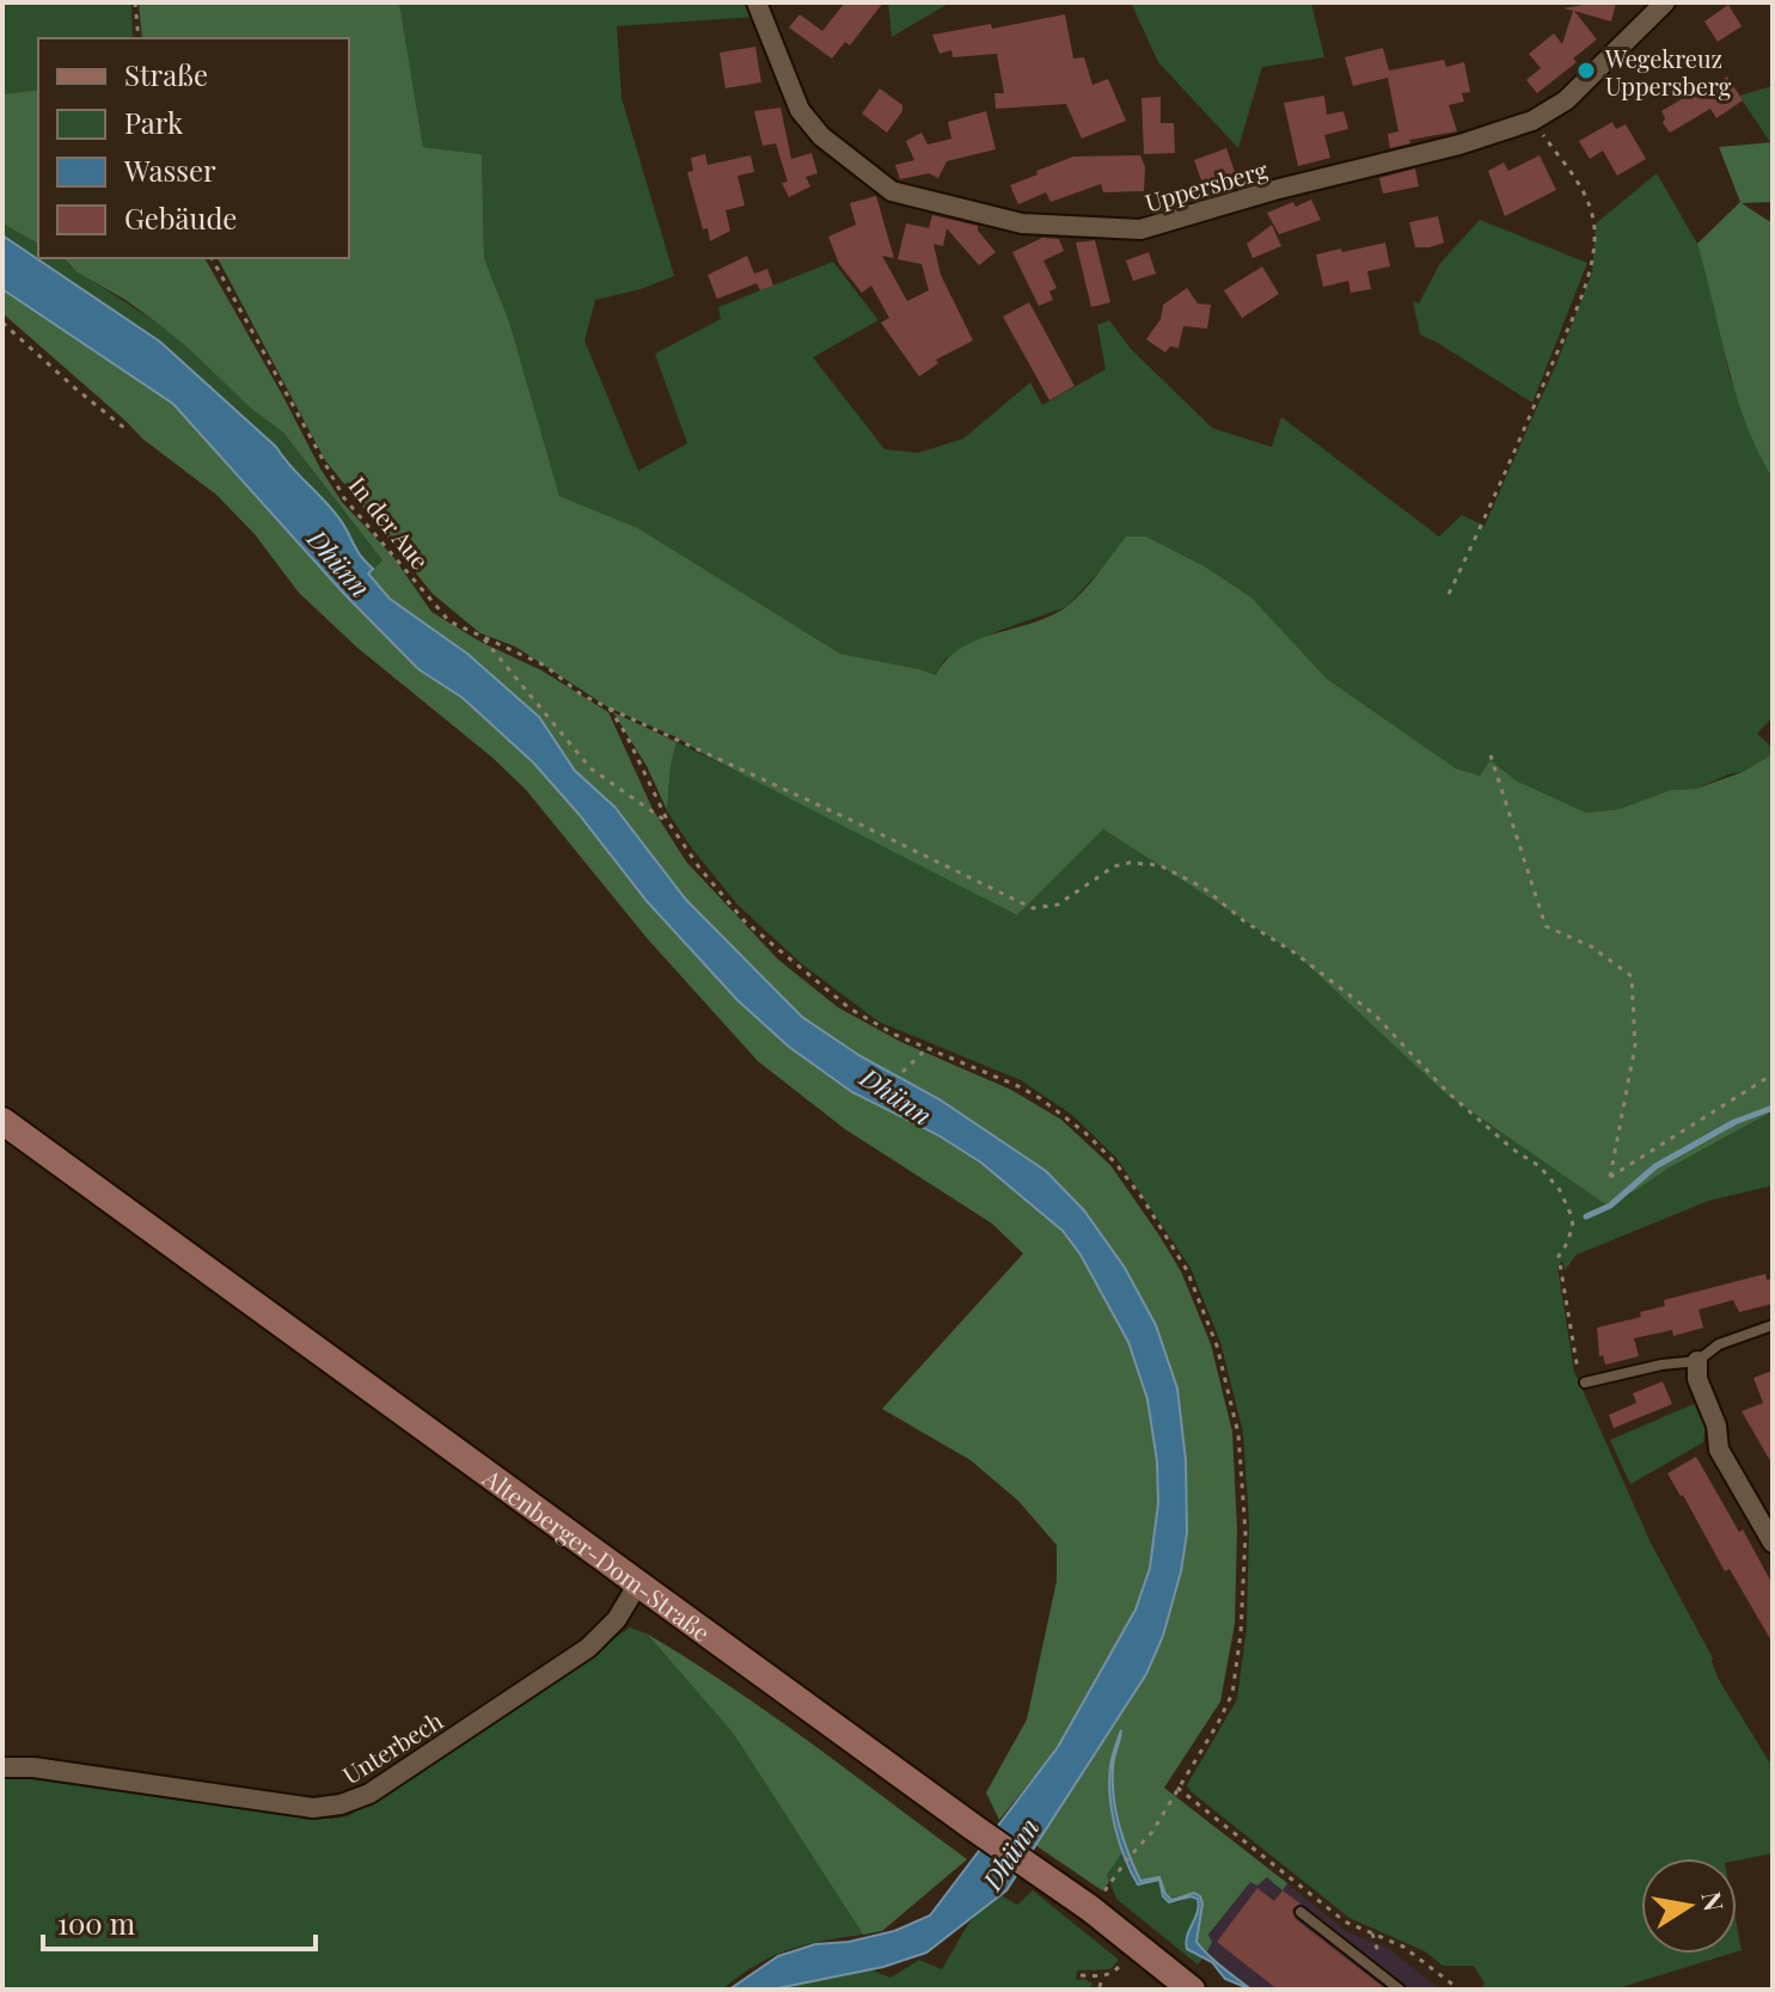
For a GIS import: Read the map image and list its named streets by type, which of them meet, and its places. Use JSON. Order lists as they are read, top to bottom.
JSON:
{
  "streets": {
    "main road": ["Altenberger-Dom-Straße"],
    "street": ["Uppersberg", "Unterbech"],
    "path": ["In der Aue"]
  },
  "crossings": [
    ["Altenberger-Dom-Straße", "Unterbech"]
  ],
  "water": ["Dhünn"],
  "places": ["Wegekreuz Uppersberg"],
  "legend": [
    "Straße",
    "Park",
    "Wasser",
    "Gebäude"
  ],
  "scale_bar": "100 m",
  "north": "right"
}
